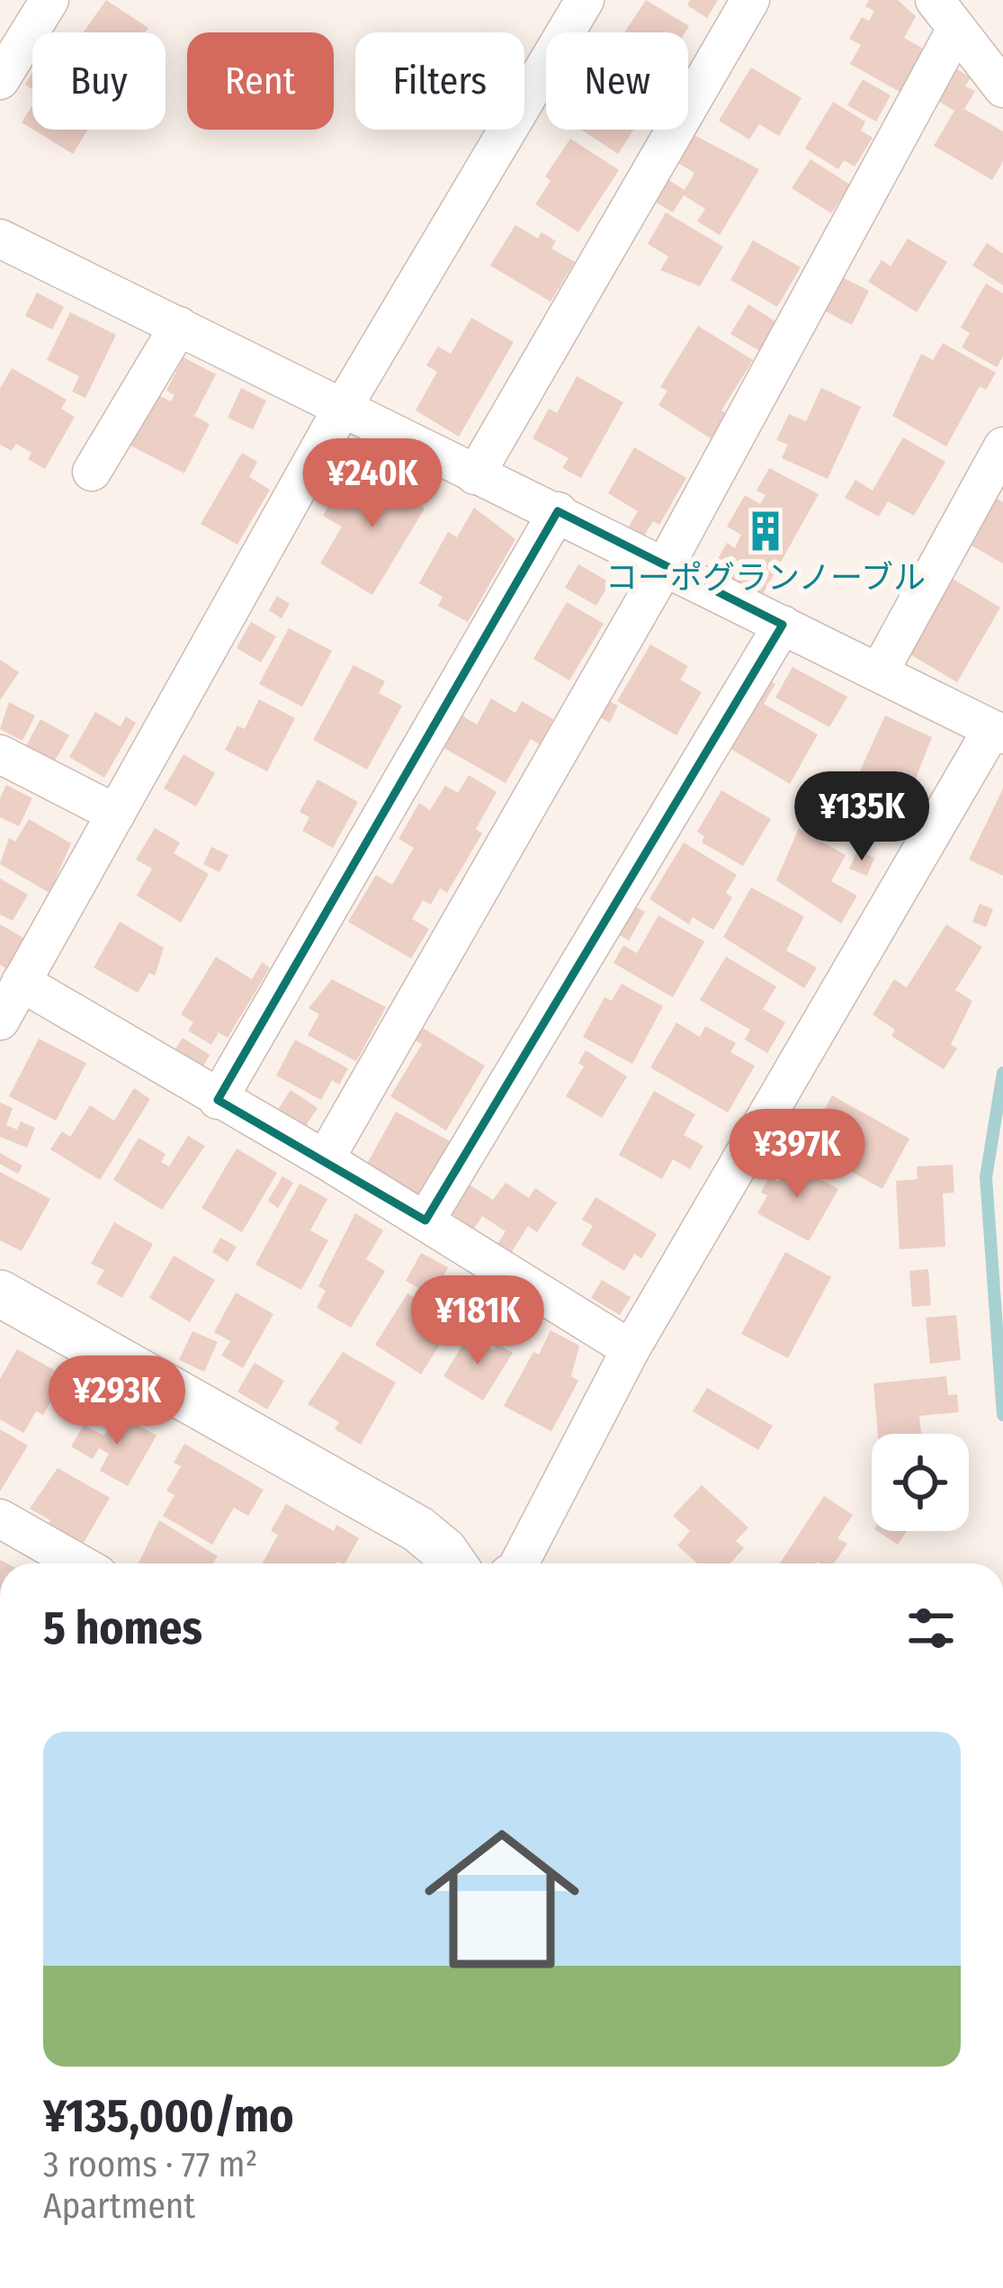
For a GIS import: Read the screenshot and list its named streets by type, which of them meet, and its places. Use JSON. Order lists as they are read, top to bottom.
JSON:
{
  "places": {
    "building": ["コーポグランノーブル"]
  },
  "page": {
    "chip": [
      "Buy",
      "Rent",
      "Filters",
      "New"
    ],
    "price": [
      "¥240K",
      "¥135K",
      "¥397K",
      "¥181K",
      "¥293K"
    ],
    "heading": "5 homes",
    "list": [
      {
        "name": "¥135,000/mo",
        "note": "3 rooms · 77 m² · Apartment"
      }
    ]
  }
}
